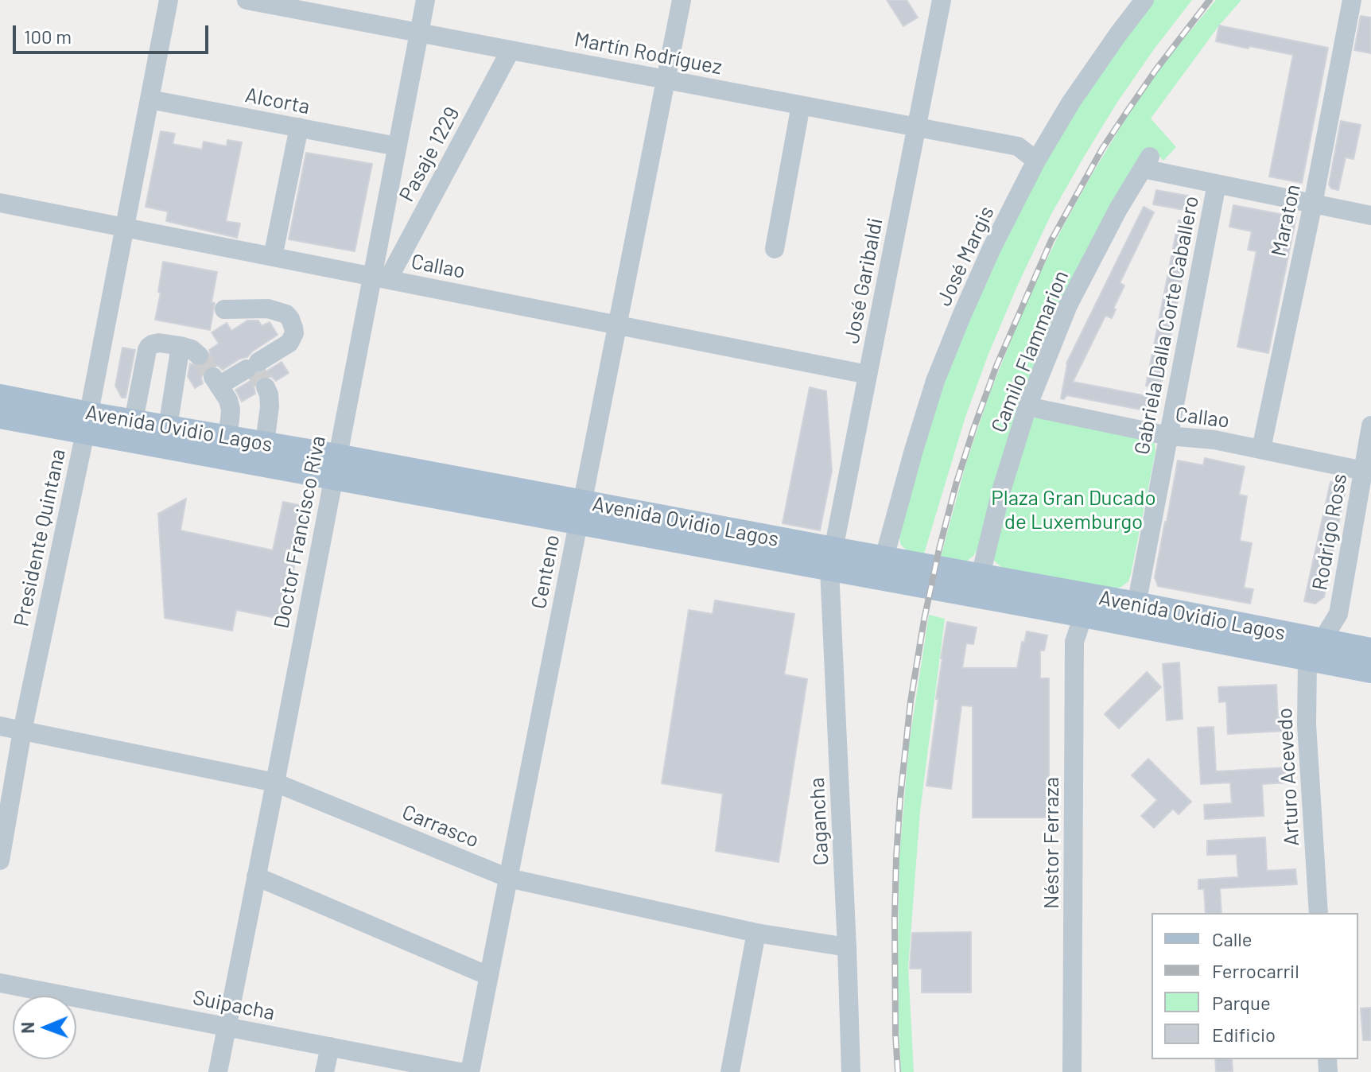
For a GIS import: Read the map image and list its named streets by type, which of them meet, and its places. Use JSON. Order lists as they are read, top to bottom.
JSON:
{
  "streets": {
    "main road": ["Avenida Ovidio Lagos"],
    "street": [
      "Martín Rodríguez",
      "Alcorta",
      "Pasaje 1229",
      "Maraton",
      "José Margis",
      "Callao",
      "José Garibaldi",
      "Gabriela Dalla Corte Caballero",
      "Camilo Flammarion",
      "Doctor Francisco Riva",
      "Rodrigo Ross",
      "Presidente Quintana",
      "Centeno",
      "Arturo Acevedo",
      "Cagancha",
      "Carrasco",
      "Néstor Ferraza",
      "Suipacha"
    ]
  },
  "crossings": [
    ["Martín Rodríguez", "Pasaje 1229"],
    ["Martín Rodríguez", "José Margis"],
    ["Martín Rodríguez", "José Garibaldi"],
    ["Martín Rodríguez", "Doctor Francisco Riva"],
    ["Martín Rodríguez", "Centeno"],
    ["Alcorta", "Doctor Francisco Riva"],
    ["Alcorta", "Presidente Quintana"],
    ["Pasaje 1229", "Callao"],
    ["Pasaje 1229", "Doctor Francisco Riva"],
    ["Maraton", "Callao"],
    ["José Margis", "Avenida Ovidio Lagos"],
    ["Callao", "José Garibaldi"],
    ["Callao", "Gabriela Dalla Corte Caballero"],
    ["Callao", "Camilo Flammarion"],
    ["Callao", "Doctor Francisco Riva"],
    ["Callao", "Rodrigo Ross"],
    ["Callao", "Presidente Quintana"],
    ["Callao", "Centeno"],
    ["José Garibaldi", "Avenida Ovidio Lagos"],
    ["José Garibaldi", "Cagancha"],
    ["Gabriela Dalla Corte Caballero", "Camilo Flammarion"],
    ["Gabriela Dalla Corte Caballero", "Avenida Ovidio Lagos"],
    ["Camilo Flammarion", "Avenida Ovidio Lagos"],
    ["Avenida Ovidio Lagos", "Doctor Francisco Riva"],
    ["Avenida Ovidio Lagos", "Rodrigo Ross"],
    ["Avenida Ovidio Lagos", "Presidente Quintana"],
    ["Avenida Ovidio Lagos", "Centeno"],
    ["Avenida Ovidio Lagos", "Arturo Acevedo"],
    ["Avenida Ovidio Lagos", "Cagancha"],
    ["Avenida Ovidio Lagos", "Néstor Ferraza"],
    ["Doctor Francisco Riva", "Carrasco"],
    ["Doctor Francisco Riva", "Suipacha"],
    ["Rodrigo Ross", "Arturo Acevedo"],
    ["Presidente Quintana", "Carrasco"],
    ["Centeno", "Carrasco"],
    ["Cagancha", "Carrasco"]
  ],
  "parks": ["Plaza Gran Ducado de Luxemburgo"],
  "legend": [
    "Calle",
    "Ferrocarril",
    "Parque",
    "Edificio"
  ],
  "scale_bar": "100 m",
  "north": "left"
}
